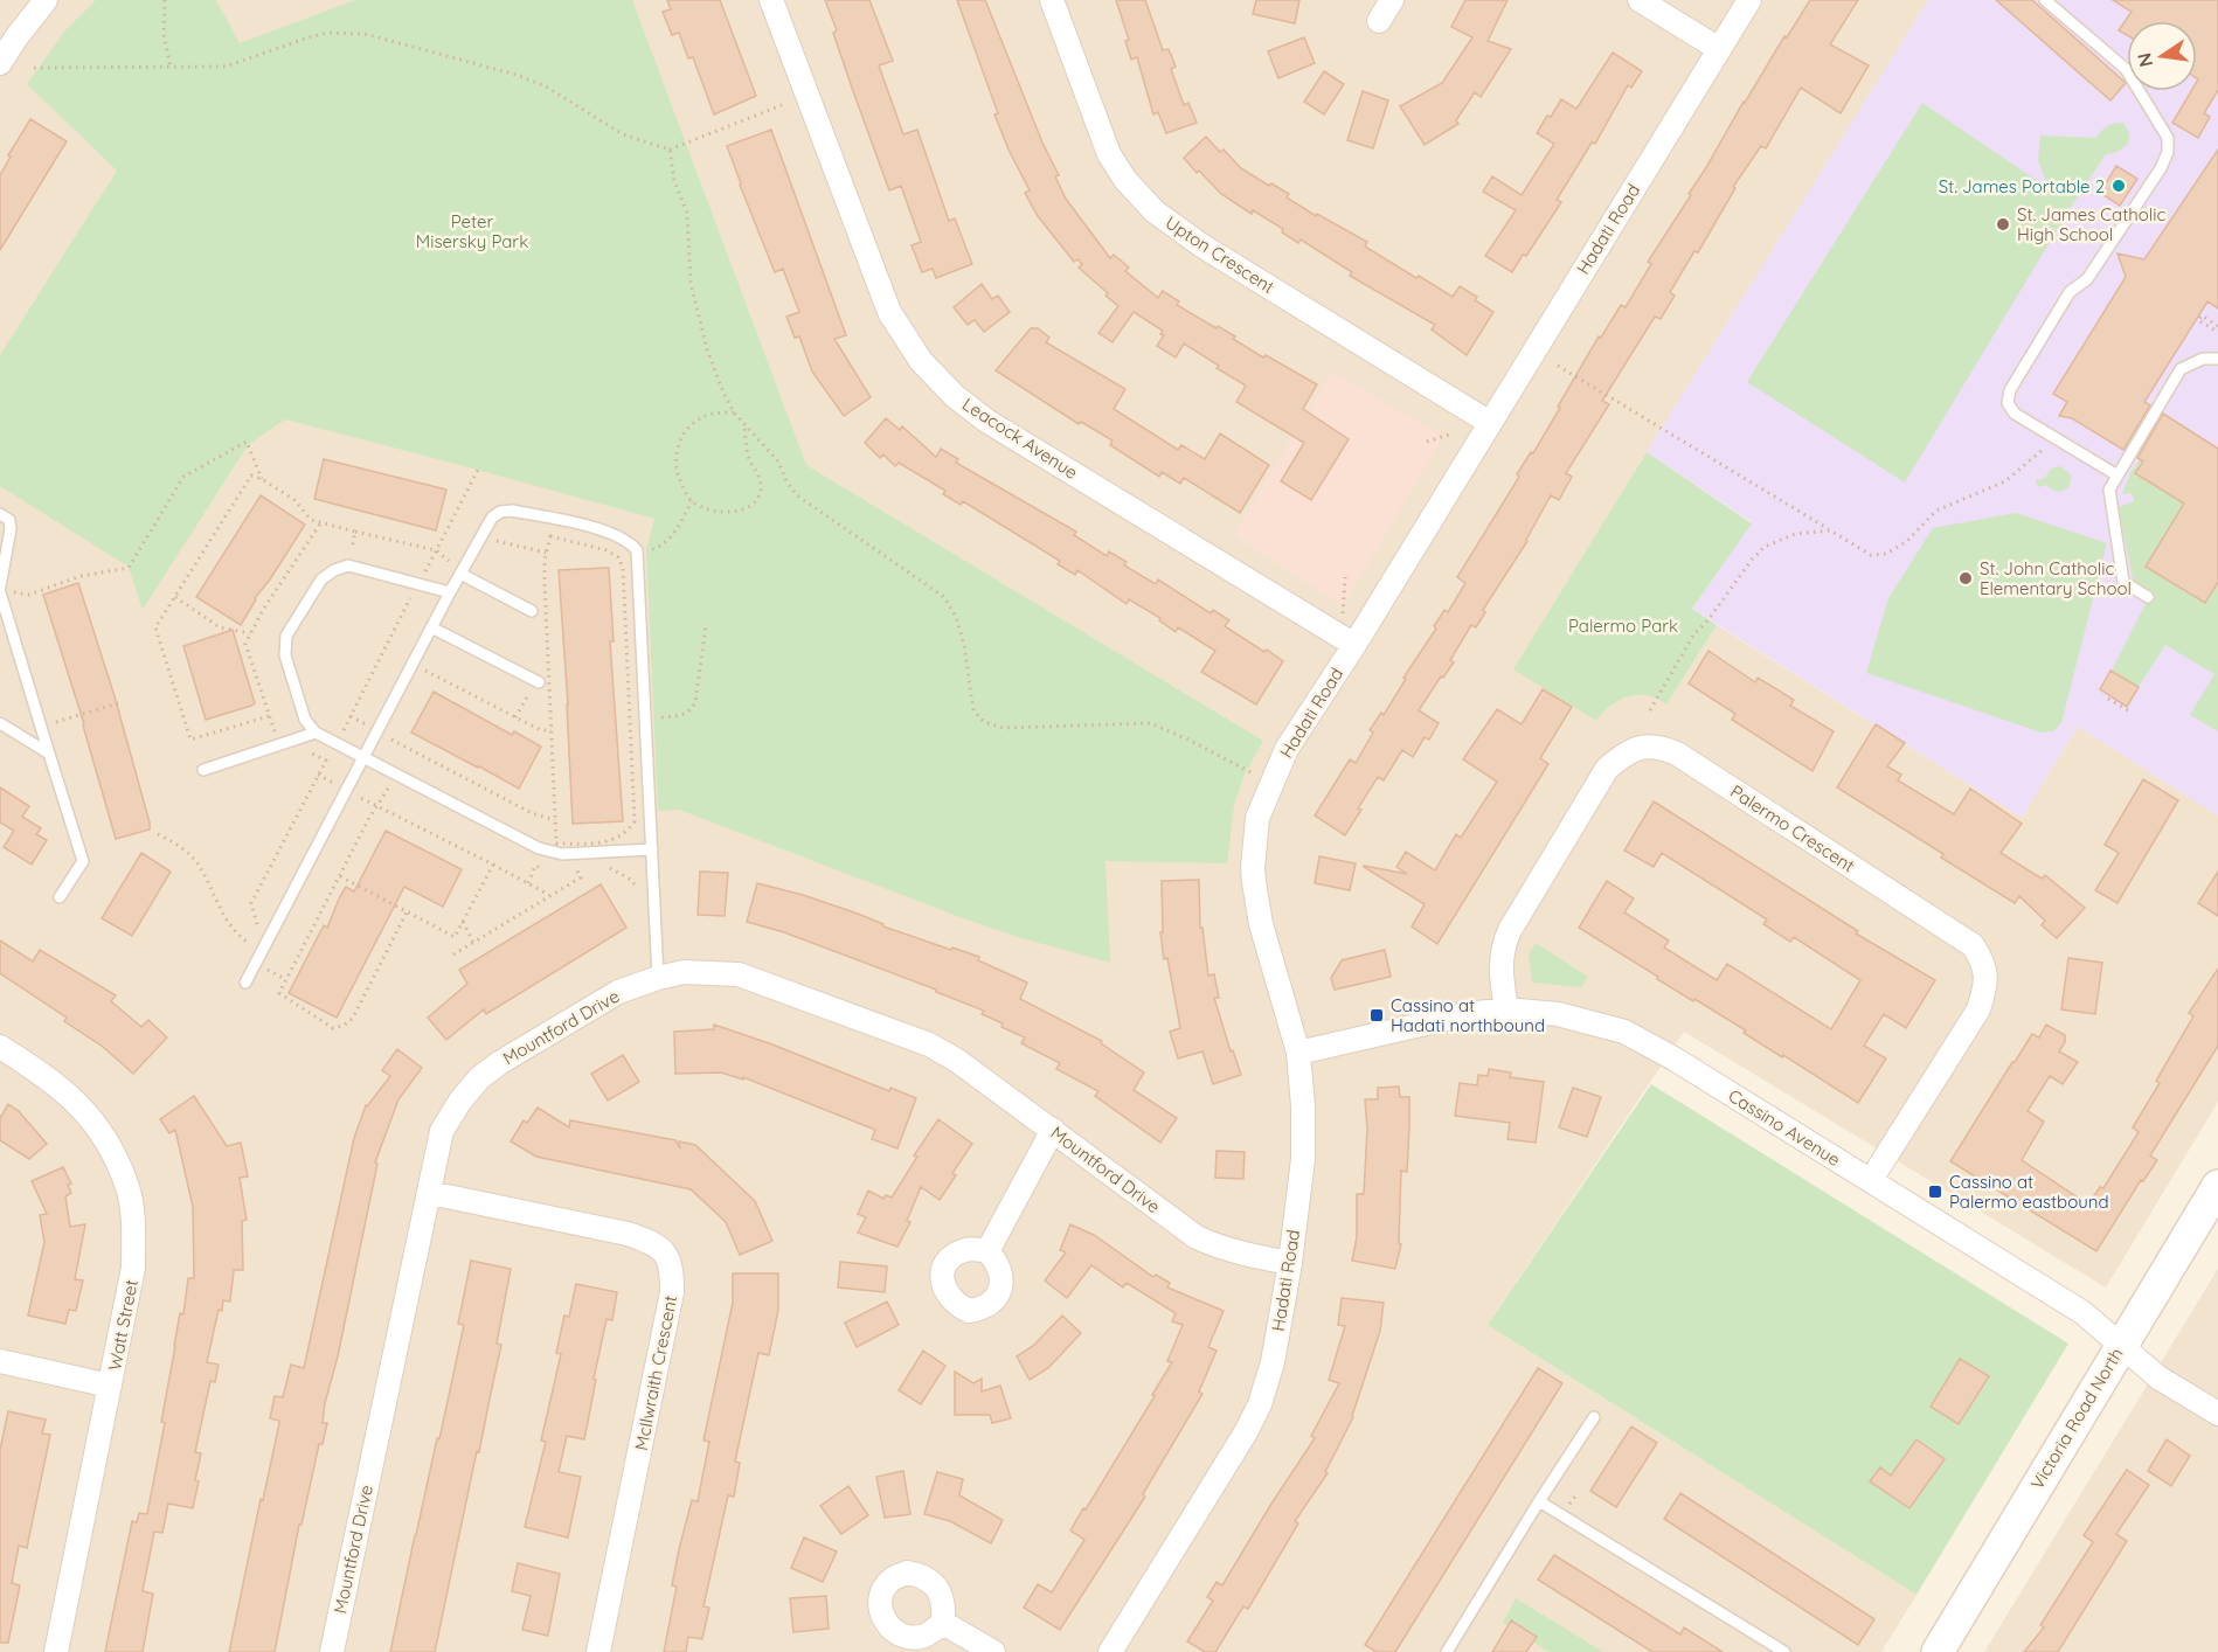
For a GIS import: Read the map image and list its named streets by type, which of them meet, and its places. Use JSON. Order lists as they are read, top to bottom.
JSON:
{
  "streets": {
    "main road": ["Victoria Road North"],
    "street": [
      "Hadati Road",
      "Upton Crescent",
      "Leacock Avenue",
      "Palermo Crescent",
      "Mountford Drive",
      "Cassino Avenue",
      "Watt Street",
      "McIlwraith Crescent"
    ]
  },
  "crossings": [
    ["Hadati Road", "Upton Crescent"],
    ["Hadati Road", "Leacock Avenue"],
    ["Hadati Road", "Mountford Drive"],
    ["Hadati Road", "Cassino Avenue"],
    ["Palermo Crescent", "Cassino Avenue"],
    ["Mountford Drive", "McIlwraith Crescent"],
    ["Cassino Avenue", "Victoria Road North"]
  ],
  "parks": ["Peter Misersky Park", "Palermo Park"],
  "places": {
    "other": ["St. James Portable 2", "St. James Catholic High School", "St. John Catholic Elementary School"],
    "transit": ["Cassino at Hadati northbound", "Cassino at Palermo eastbound"]
  },
  "north": "left"
}
